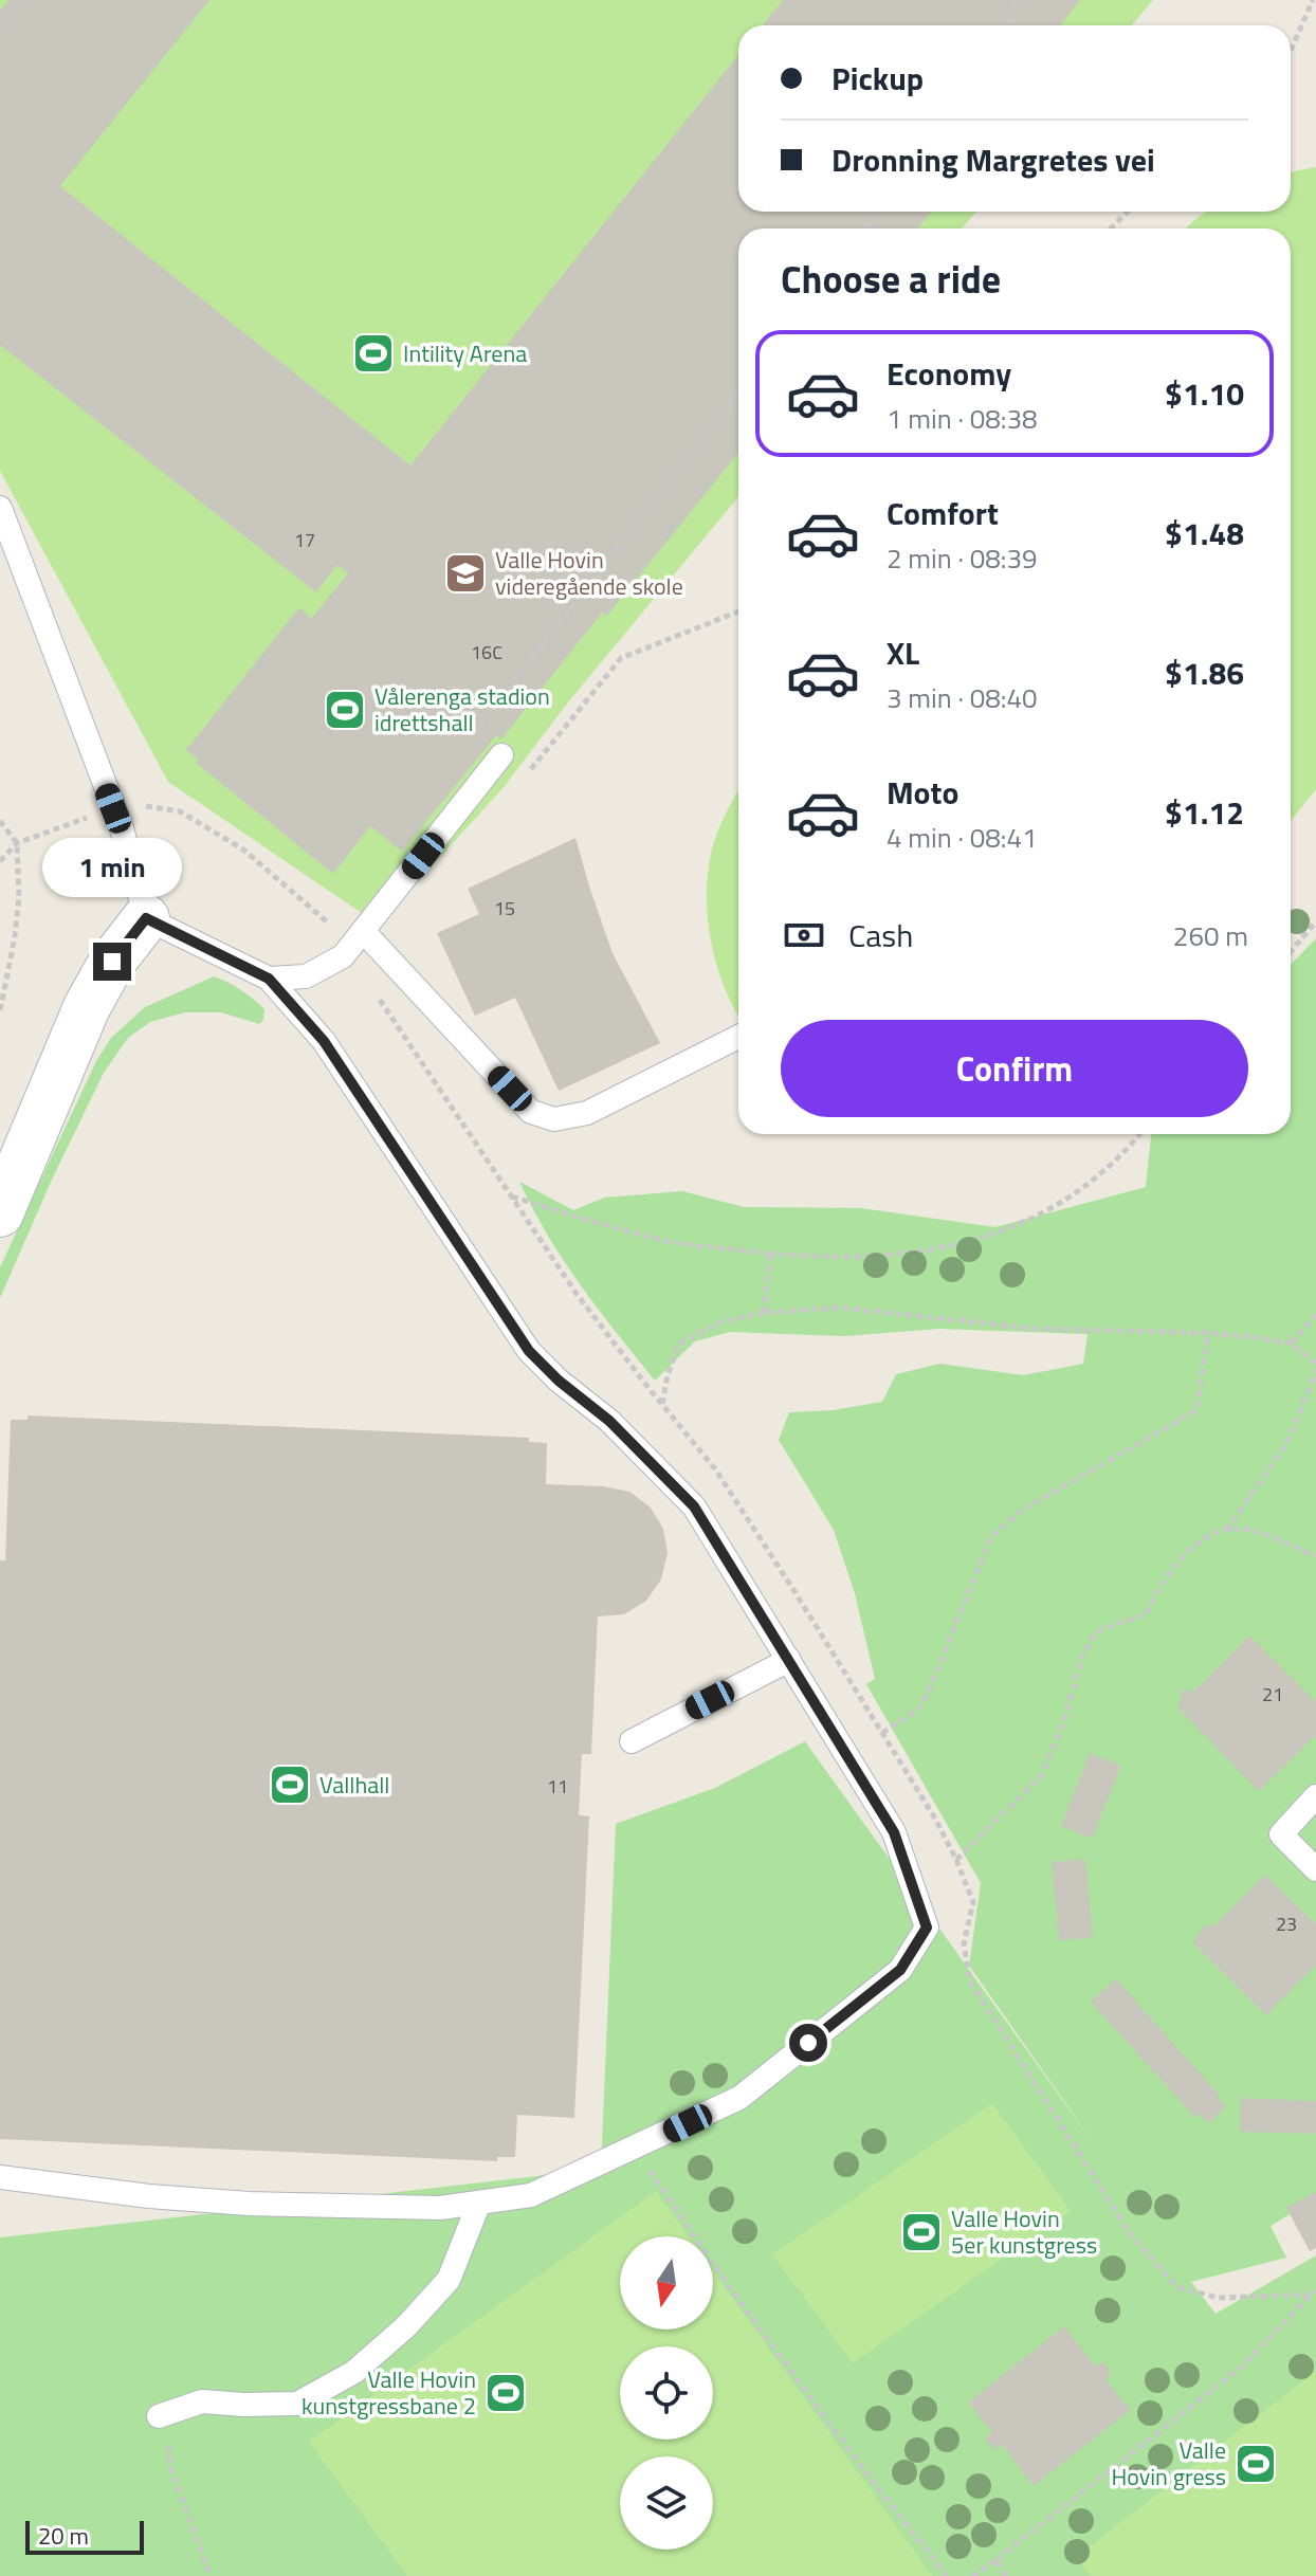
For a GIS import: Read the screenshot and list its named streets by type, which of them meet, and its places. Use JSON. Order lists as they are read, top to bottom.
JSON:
{
  "places": {
    "sports": [
      "Intility Arena",
      "Vålerenga stadion idrettshall",
      "Vallhall",
      "Valle Hovin 5er kunstgress",
      "Valle Hovin kunstgressbane 2",
      "Valle Hovin gress"
    ],
    "school or university": ["Valle Hovin videregående skole"]
  },
  "house_numbers": [
    "17",
    "16C",
    "15",
    "21",
    "11",
    "23"
  ],
  "scale_bar": "20 m",
  "north": "bottom",
  "page": {
    "banner": ["Pickup", "Dronning Margretes vei"],
    "heading": "Choose a ride",
    "list": [
      {
        "name": "Economy",
        "note": "1 min · 08:38",
        "value": "$1.10"
      },
      {
        "name": "Comfort",
        "note": "2 min · 08:39",
        "value": "$1.48"
      },
      {
        "name": "XL",
        "note": "3 min · 08:40",
        "value": "$1.86"
      },
      {
        "name": "Moto",
        "note": "4 min · 08:41",
        "value": "$1.12"
      }
    ],
    "bubble": "1 min",
    "pay": ["Cash", "260 m"],
    "buttons": "Confirm",
    "scale": "20 m"
  }
}
